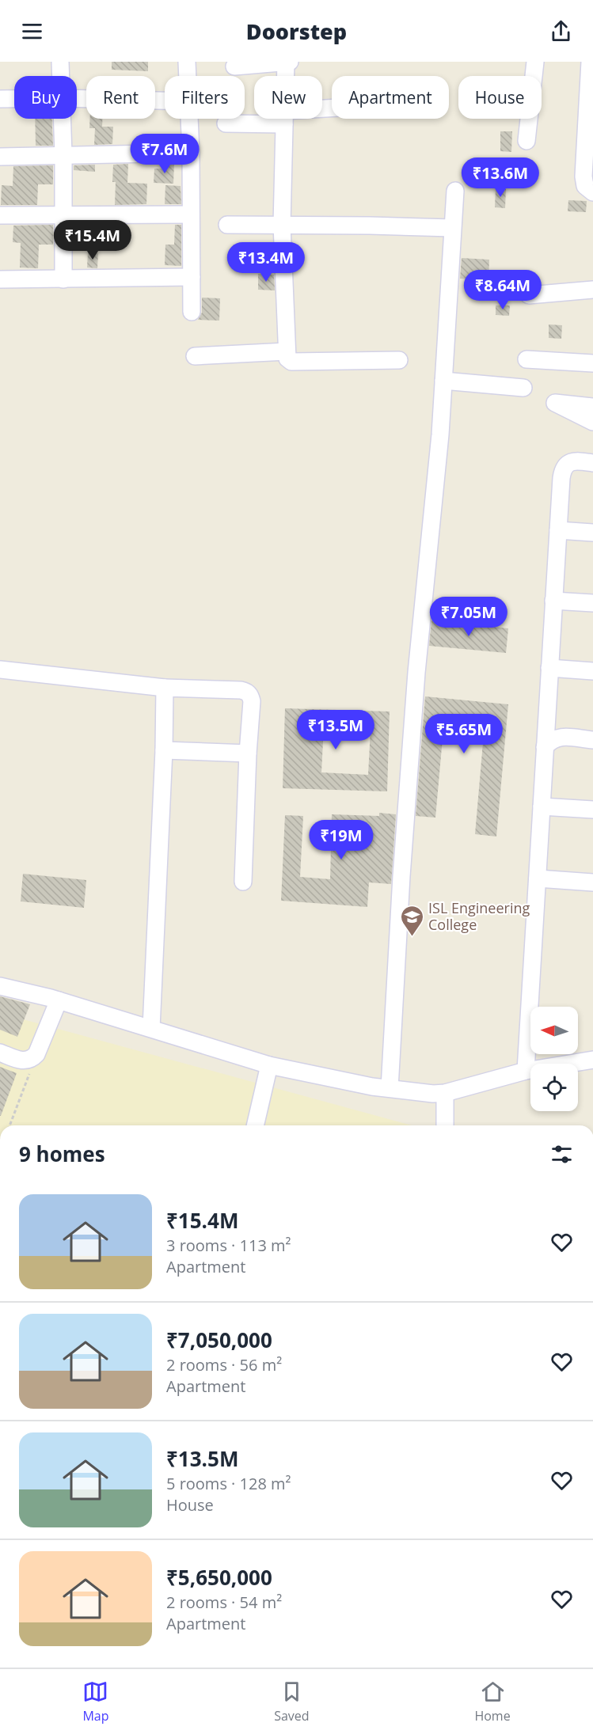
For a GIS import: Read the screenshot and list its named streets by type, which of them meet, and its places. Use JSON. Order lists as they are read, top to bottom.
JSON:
{
  "places": {
    "school or university": ["ISL Engineering College"]
  },
  "north": "left",
  "page": {
    "header": "Doorstep",
    "chip": [
      "Buy",
      "Rent",
      "Filters",
      "New",
      "Apartment",
      "House"
    ],
    "price": [
      "₹7.6M",
      "₹13.6M",
      "₹15.4M",
      "₹13.4M",
      "₹8.64M",
      "₹7.05M",
      "₹13.5M",
      "₹5.65M",
      "₹19M"
    ],
    "heading": "9 homes",
    "list": [
      {
        "name": "₹15.4M",
        "note": "3 rooms · 113 m² · Apartment"
      },
      {
        "name": "₹7,050,000",
        "note": "2 rooms · 56 m² · Apartment"
      },
      {
        "name": "₹13.5M",
        "note": "5 rooms · 128 m² · House"
      },
      {
        "name": "₹5,650,000",
        "note": "2 rooms · 54 m² · Apartment"
      }
    ],
    "tabs": ["Map", "Saved", "Home"]
  }
}
